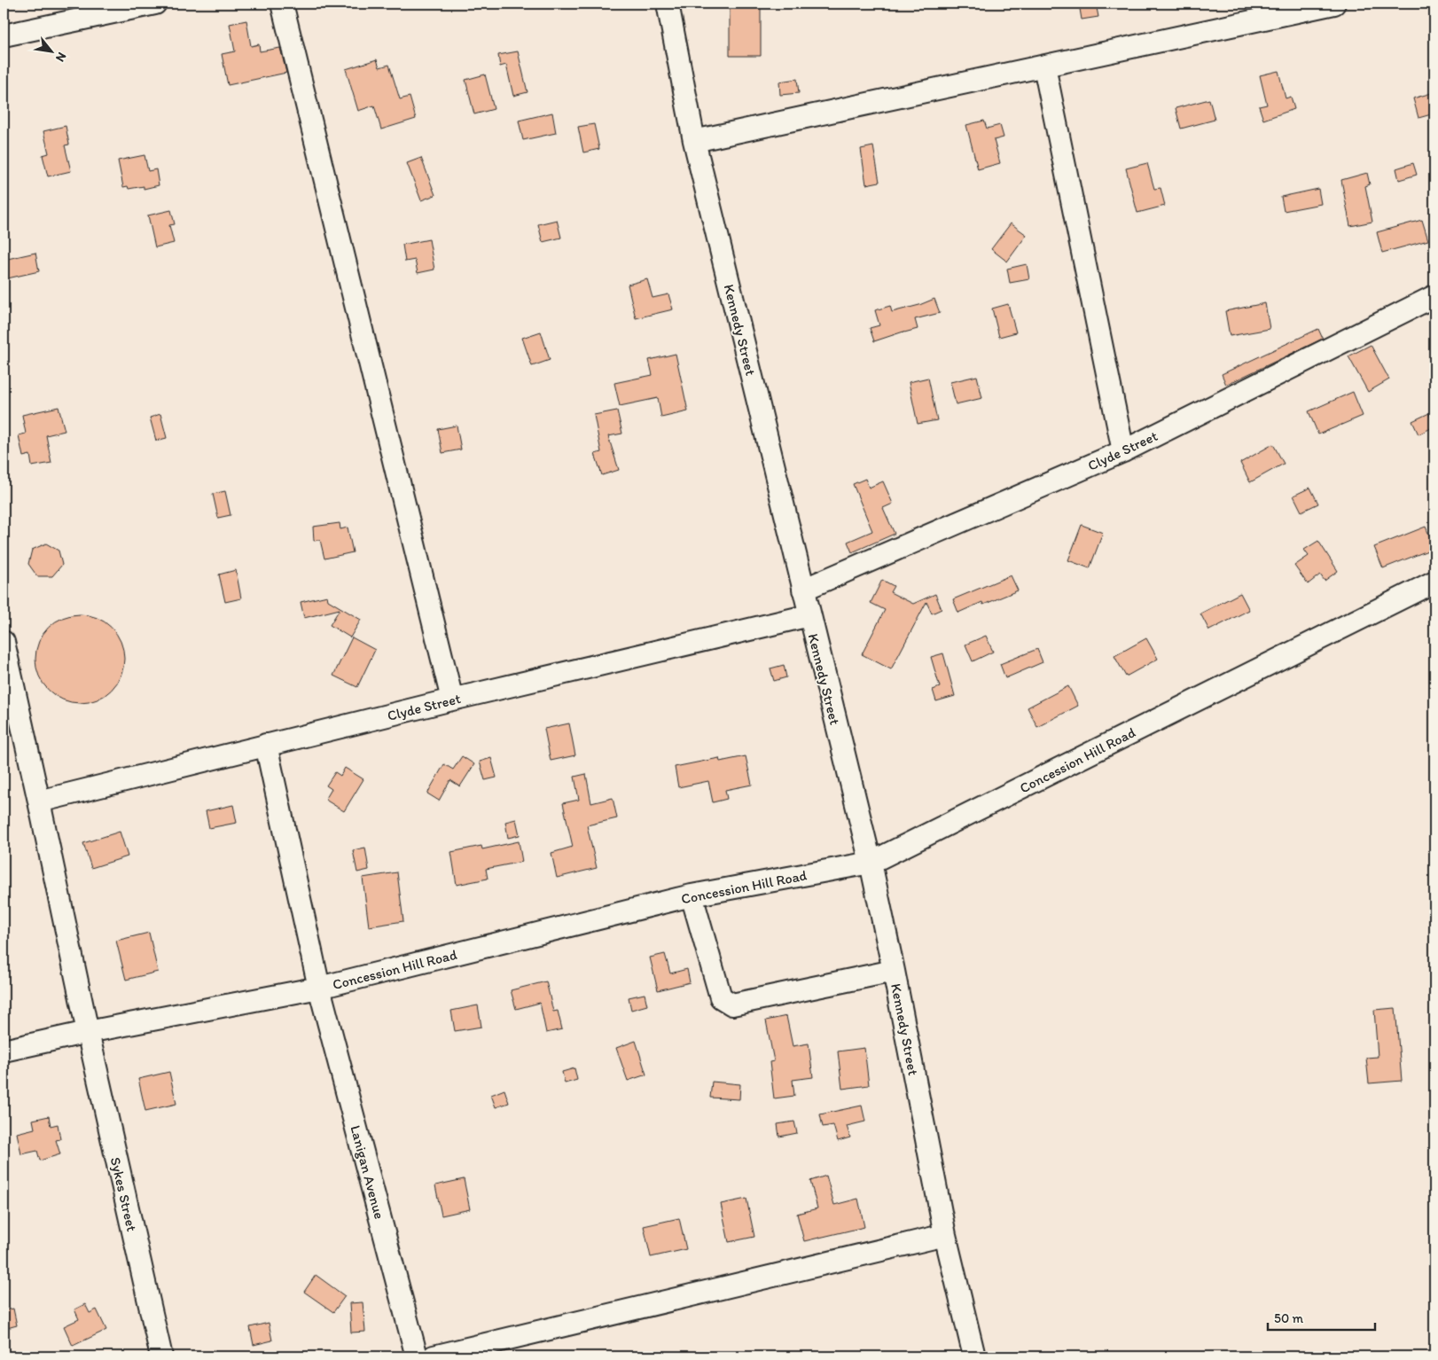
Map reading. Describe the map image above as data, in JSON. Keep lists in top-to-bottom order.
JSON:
{
  "streets": {
    "street": [
      "Kennedy Street",
      "Clyde Street",
      "Concession Hill Road",
      "Lanigan Avenue",
      "Sykes Street"
    ]
  },
  "crossings": [
    ["Kennedy Street", "Clyde Street"],
    ["Kennedy Street", "Concession Hill Road"],
    ["Clyde Street", "Lanigan Avenue"],
    ["Clyde Street", "Sykes Street"],
    ["Concession Hill Road", "Lanigan Avenue"],
    ["Concession Hill Road", "Sykes Street"]
  ],
  "scale_bar": "50 m",
  "north": "bottom right"
}
